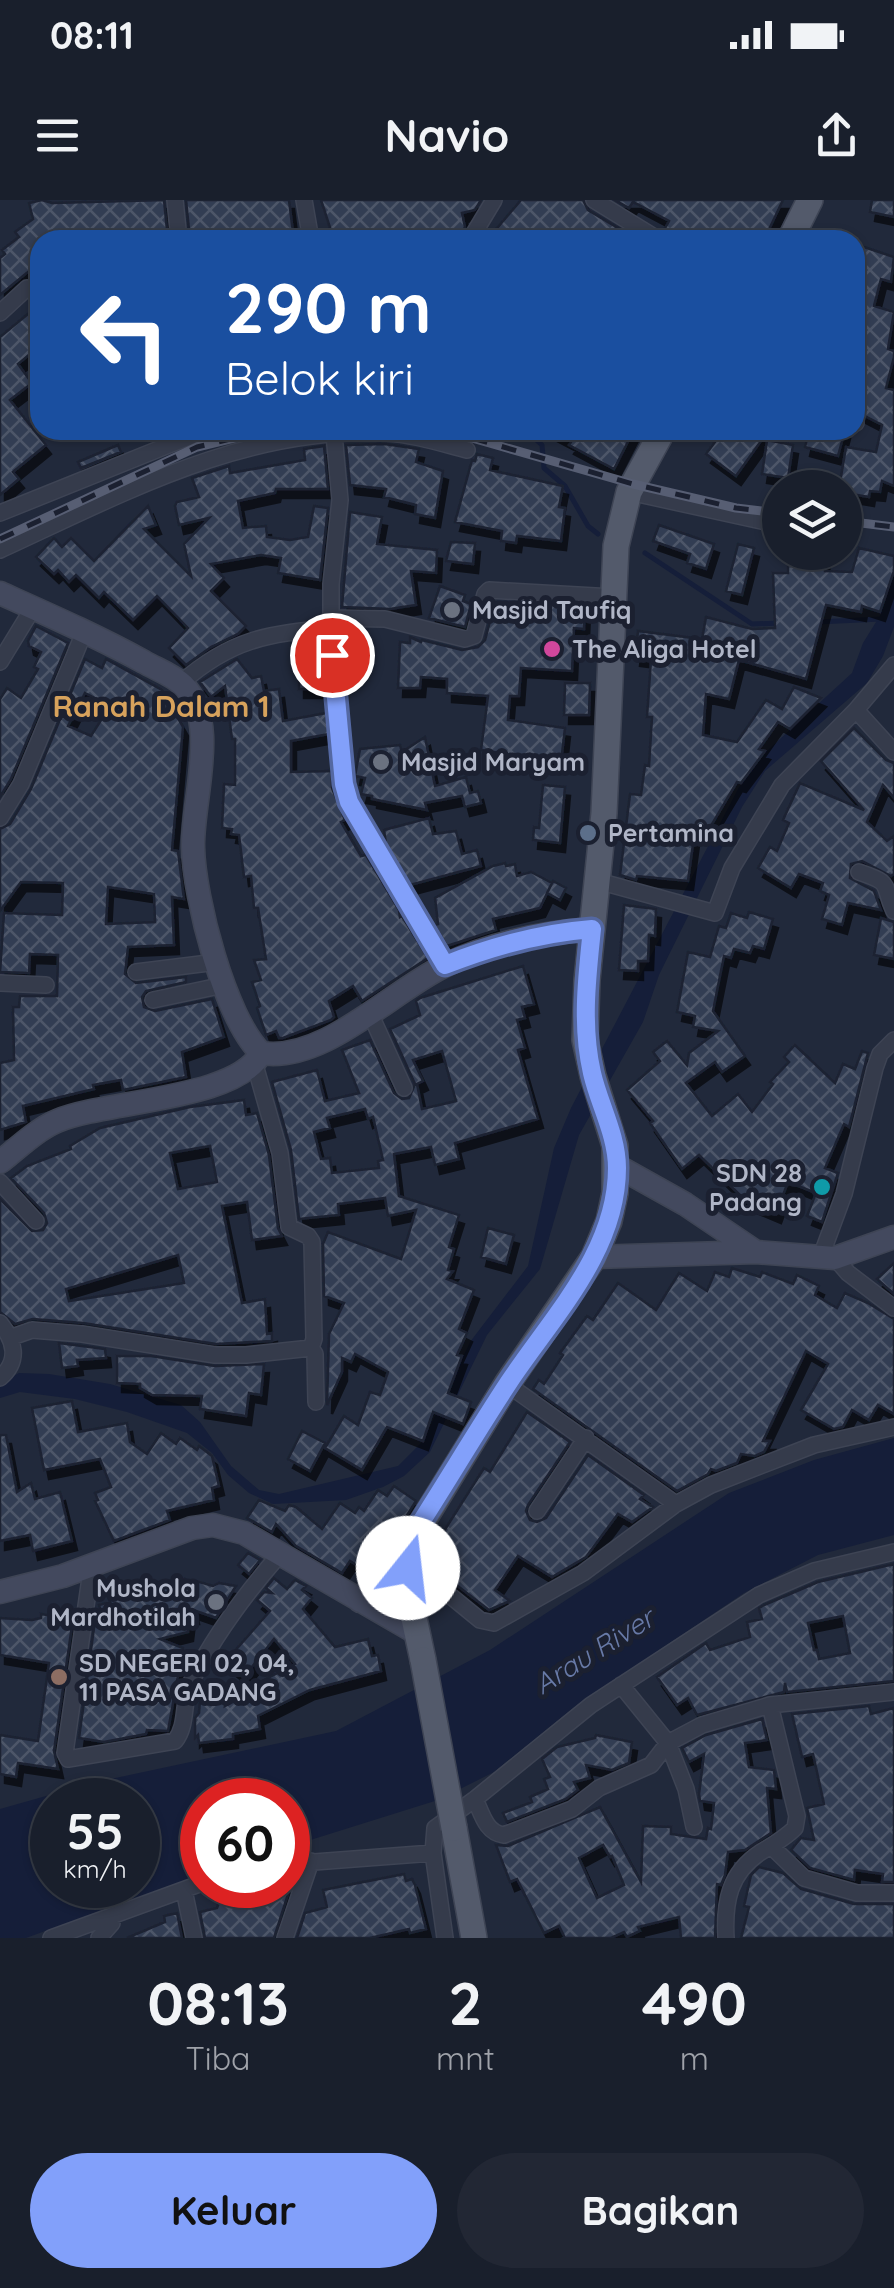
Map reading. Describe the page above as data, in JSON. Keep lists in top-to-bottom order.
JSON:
{
  "districts": ["Ranah Dalam 1"],
  "water": ["Arau River"],
  "places": [
    "Masjid Taufiq",
    "The Aliga Hotel",
    "Masjid Maryam",
    "Pertamina",
    "SDN 28 Padang",
    "Mushola Mardhotilah",
    "SD NEGERI 02, 04, 11 PASA GADANG"
  ],
  "page": {
    "status": "08:11",
    "header": "Navio",
    "turn": ["290 m", "Belok kiri"],
    "speed": "55 km/h",
    "limit": "60",
    "eta": [
      "08:13",
      "Tiba",
      "2",
      "mnt",
      "490",
      "m"
    ],
    "buttons": ["Keluar", "Bagikan"]
  }
}
